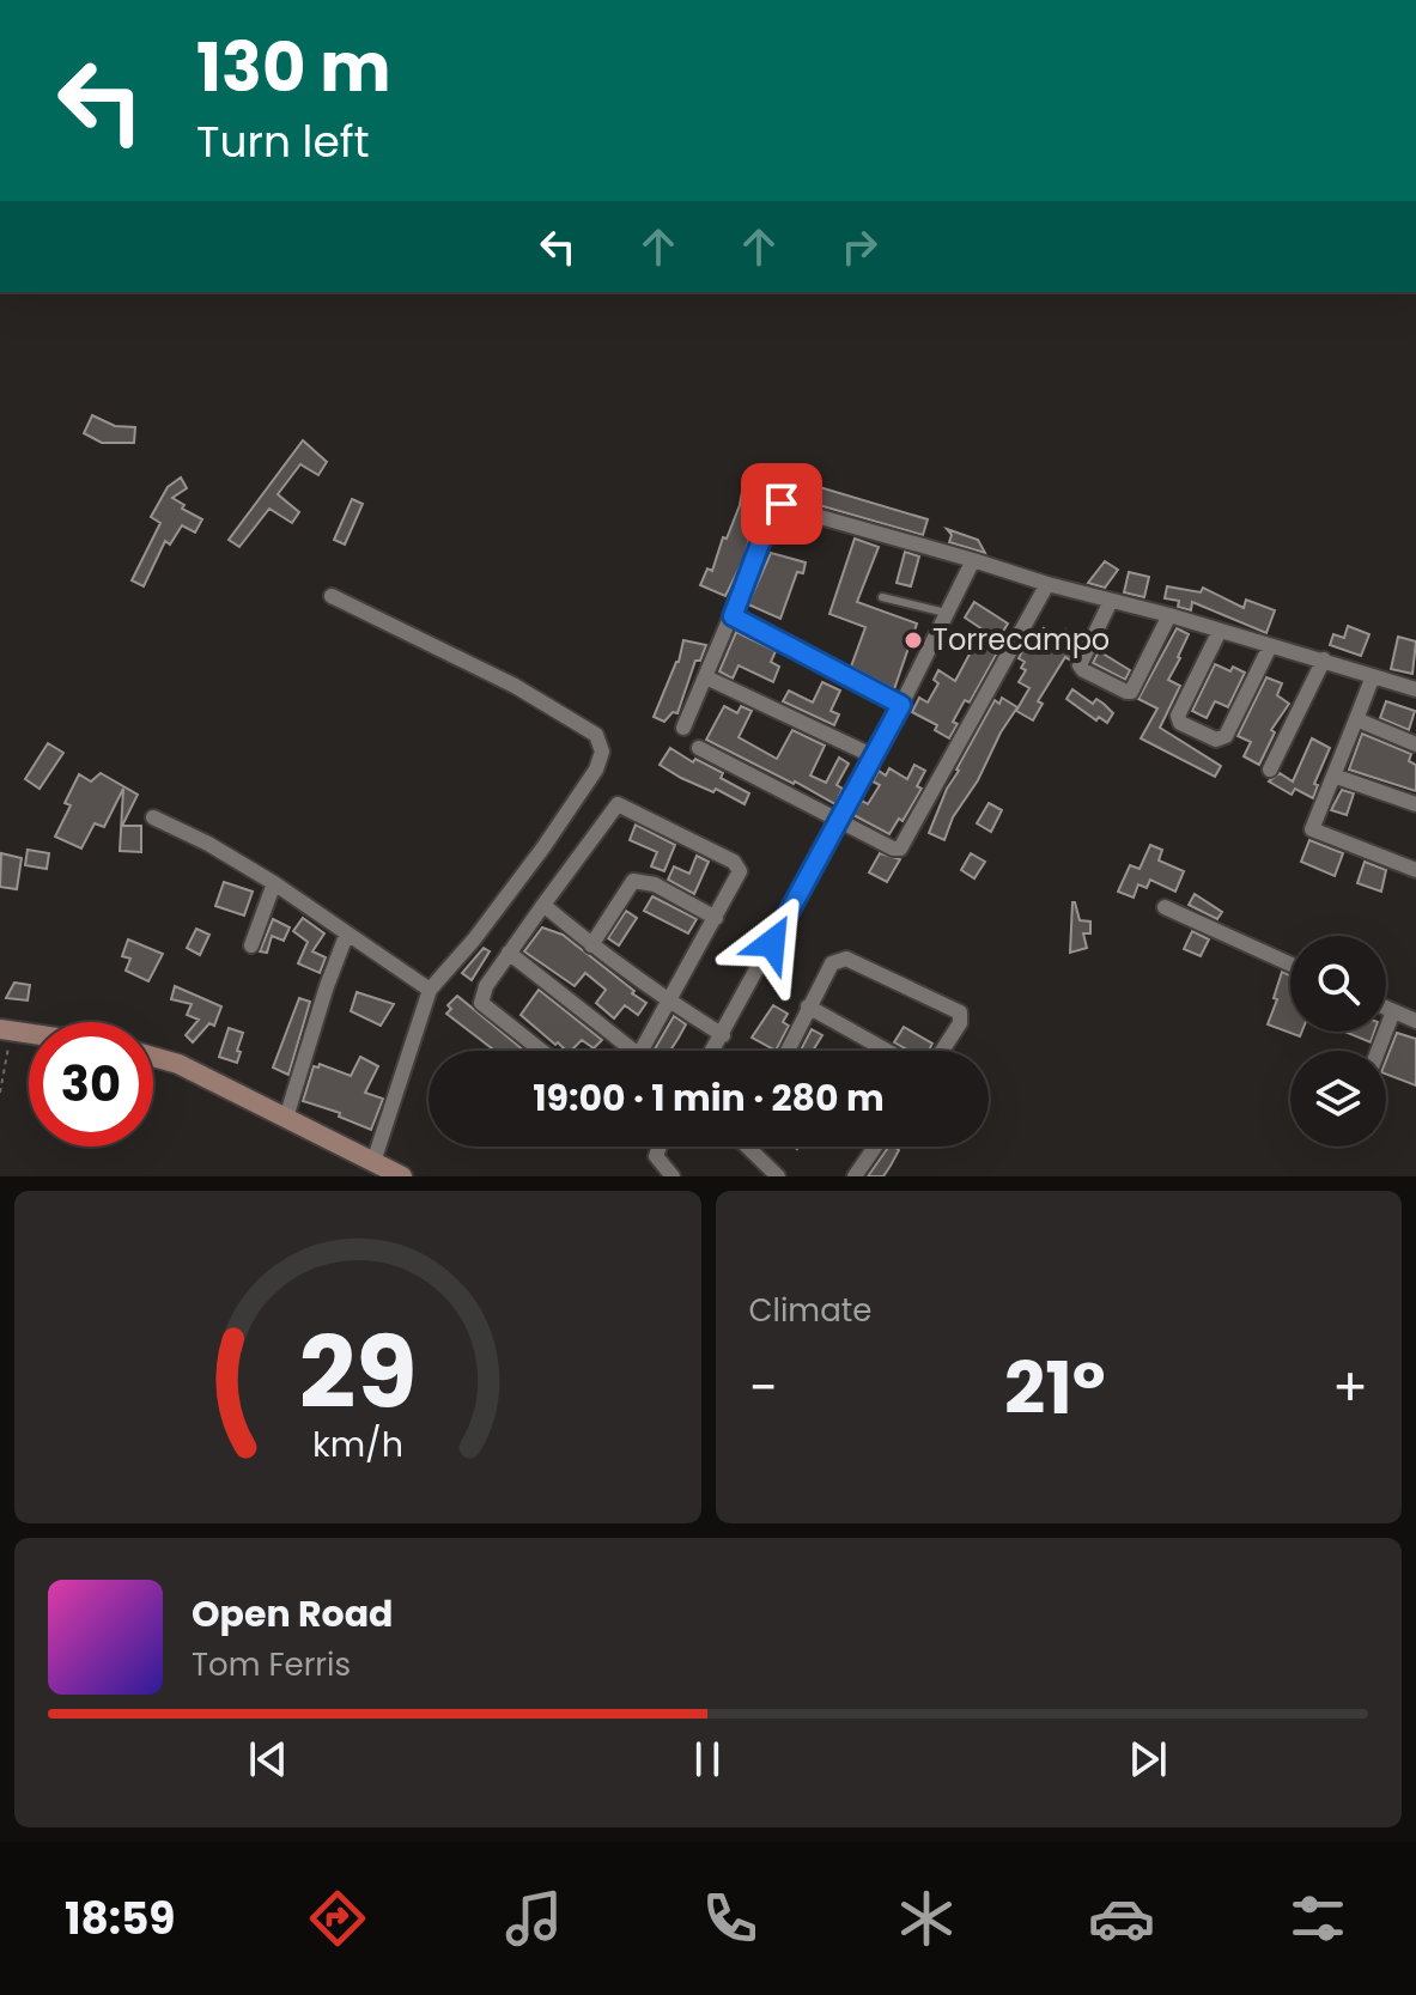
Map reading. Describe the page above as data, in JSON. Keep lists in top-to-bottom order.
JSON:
{
  "places": ["Torrecampo"],
  "page": {
    "turn": ["130 m", "Turn left"],
    "limit": "30",
    "trip": "19:00 · 1 min · 280 m",
    "tile": "Climate",
    "heat": ["−", "21°", "+"],
    "song": ["Open Road", "Tom Ferris"],
    "tabs": "18:59",
    "gauge": ["29", "km/h"]
  }
}
